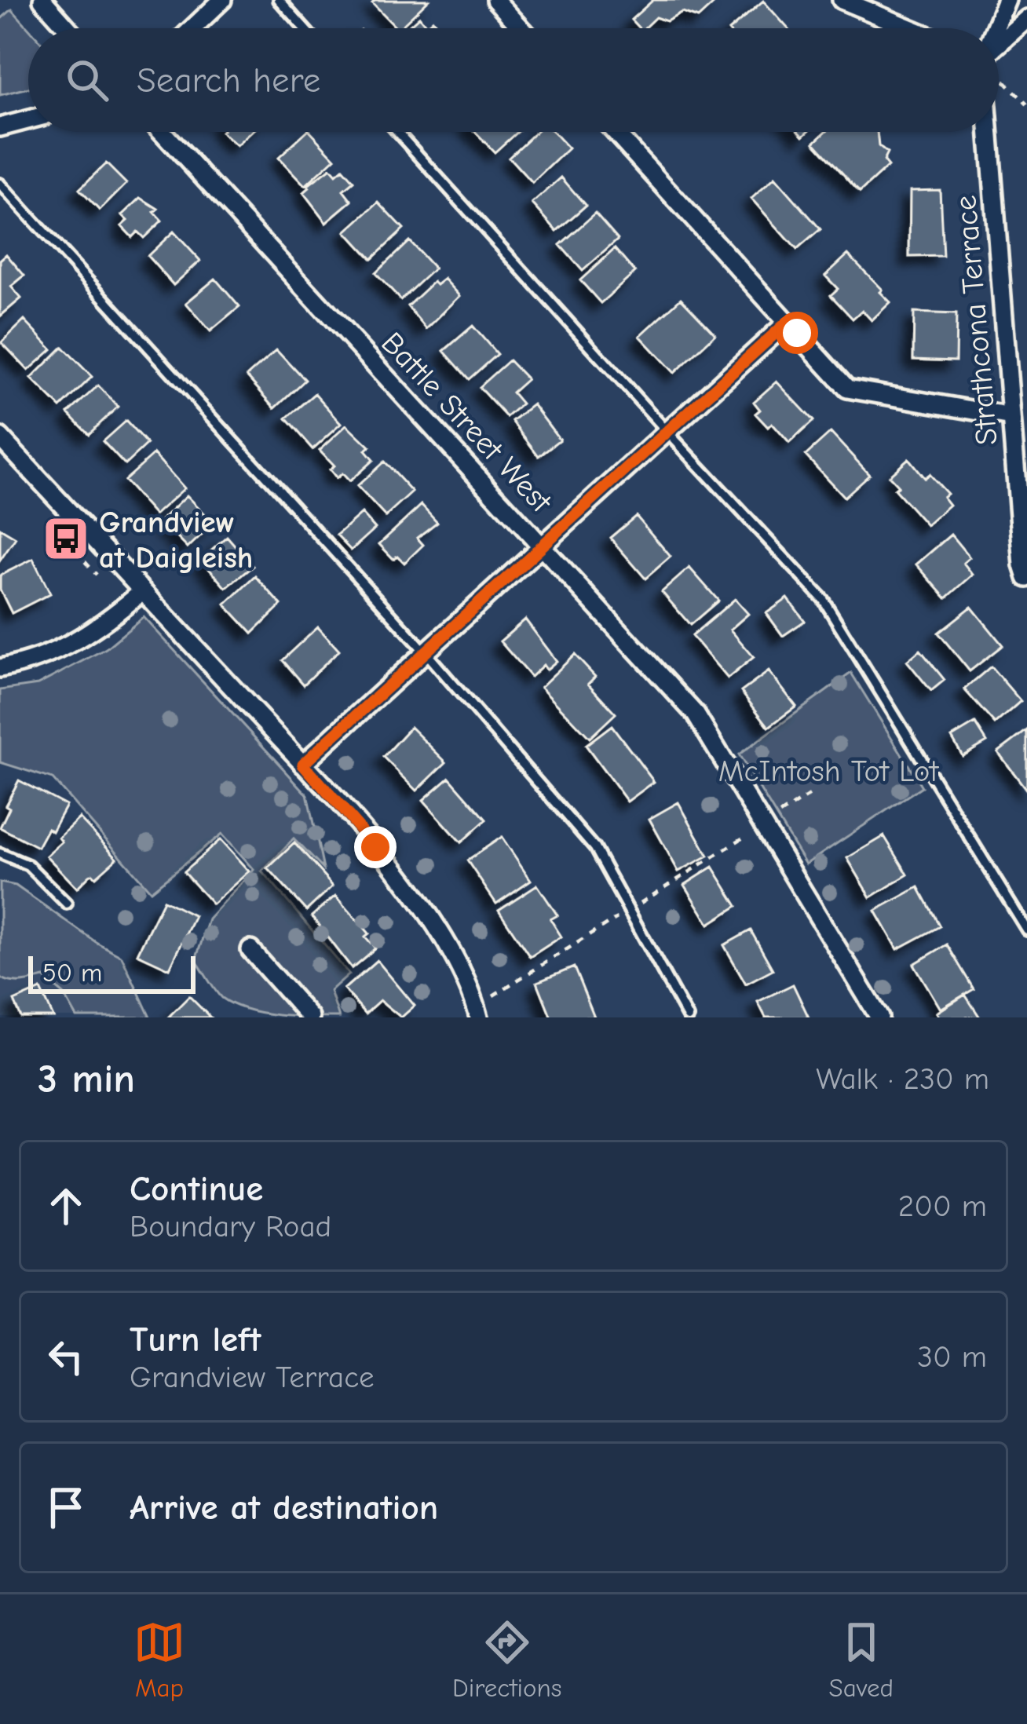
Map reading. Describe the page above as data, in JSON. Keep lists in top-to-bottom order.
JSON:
{
  "streets": {
    "street": ["Strathcona Terrace", "Battle Street West"]
  },
  "parks": ["McIntosh Tot Lot"],
  "places": {
    "bus stop": ["Grandview at Daigleish"]
  },
  "scale_bar": "50 m",
  "page": {
    "search": "Search here",
    "scale": "50 m",
    "heading": ["3 min", "Walk · 230 m"],
    "list": [
      ["Continue", "Boundary Road", "200 m"],
      ["Turn left", "Grandview Terrace", "30 m"],
      "Arrive at destination"
    ],
    "nav": ["Map", "Directions", "Saved"]
  }
}
